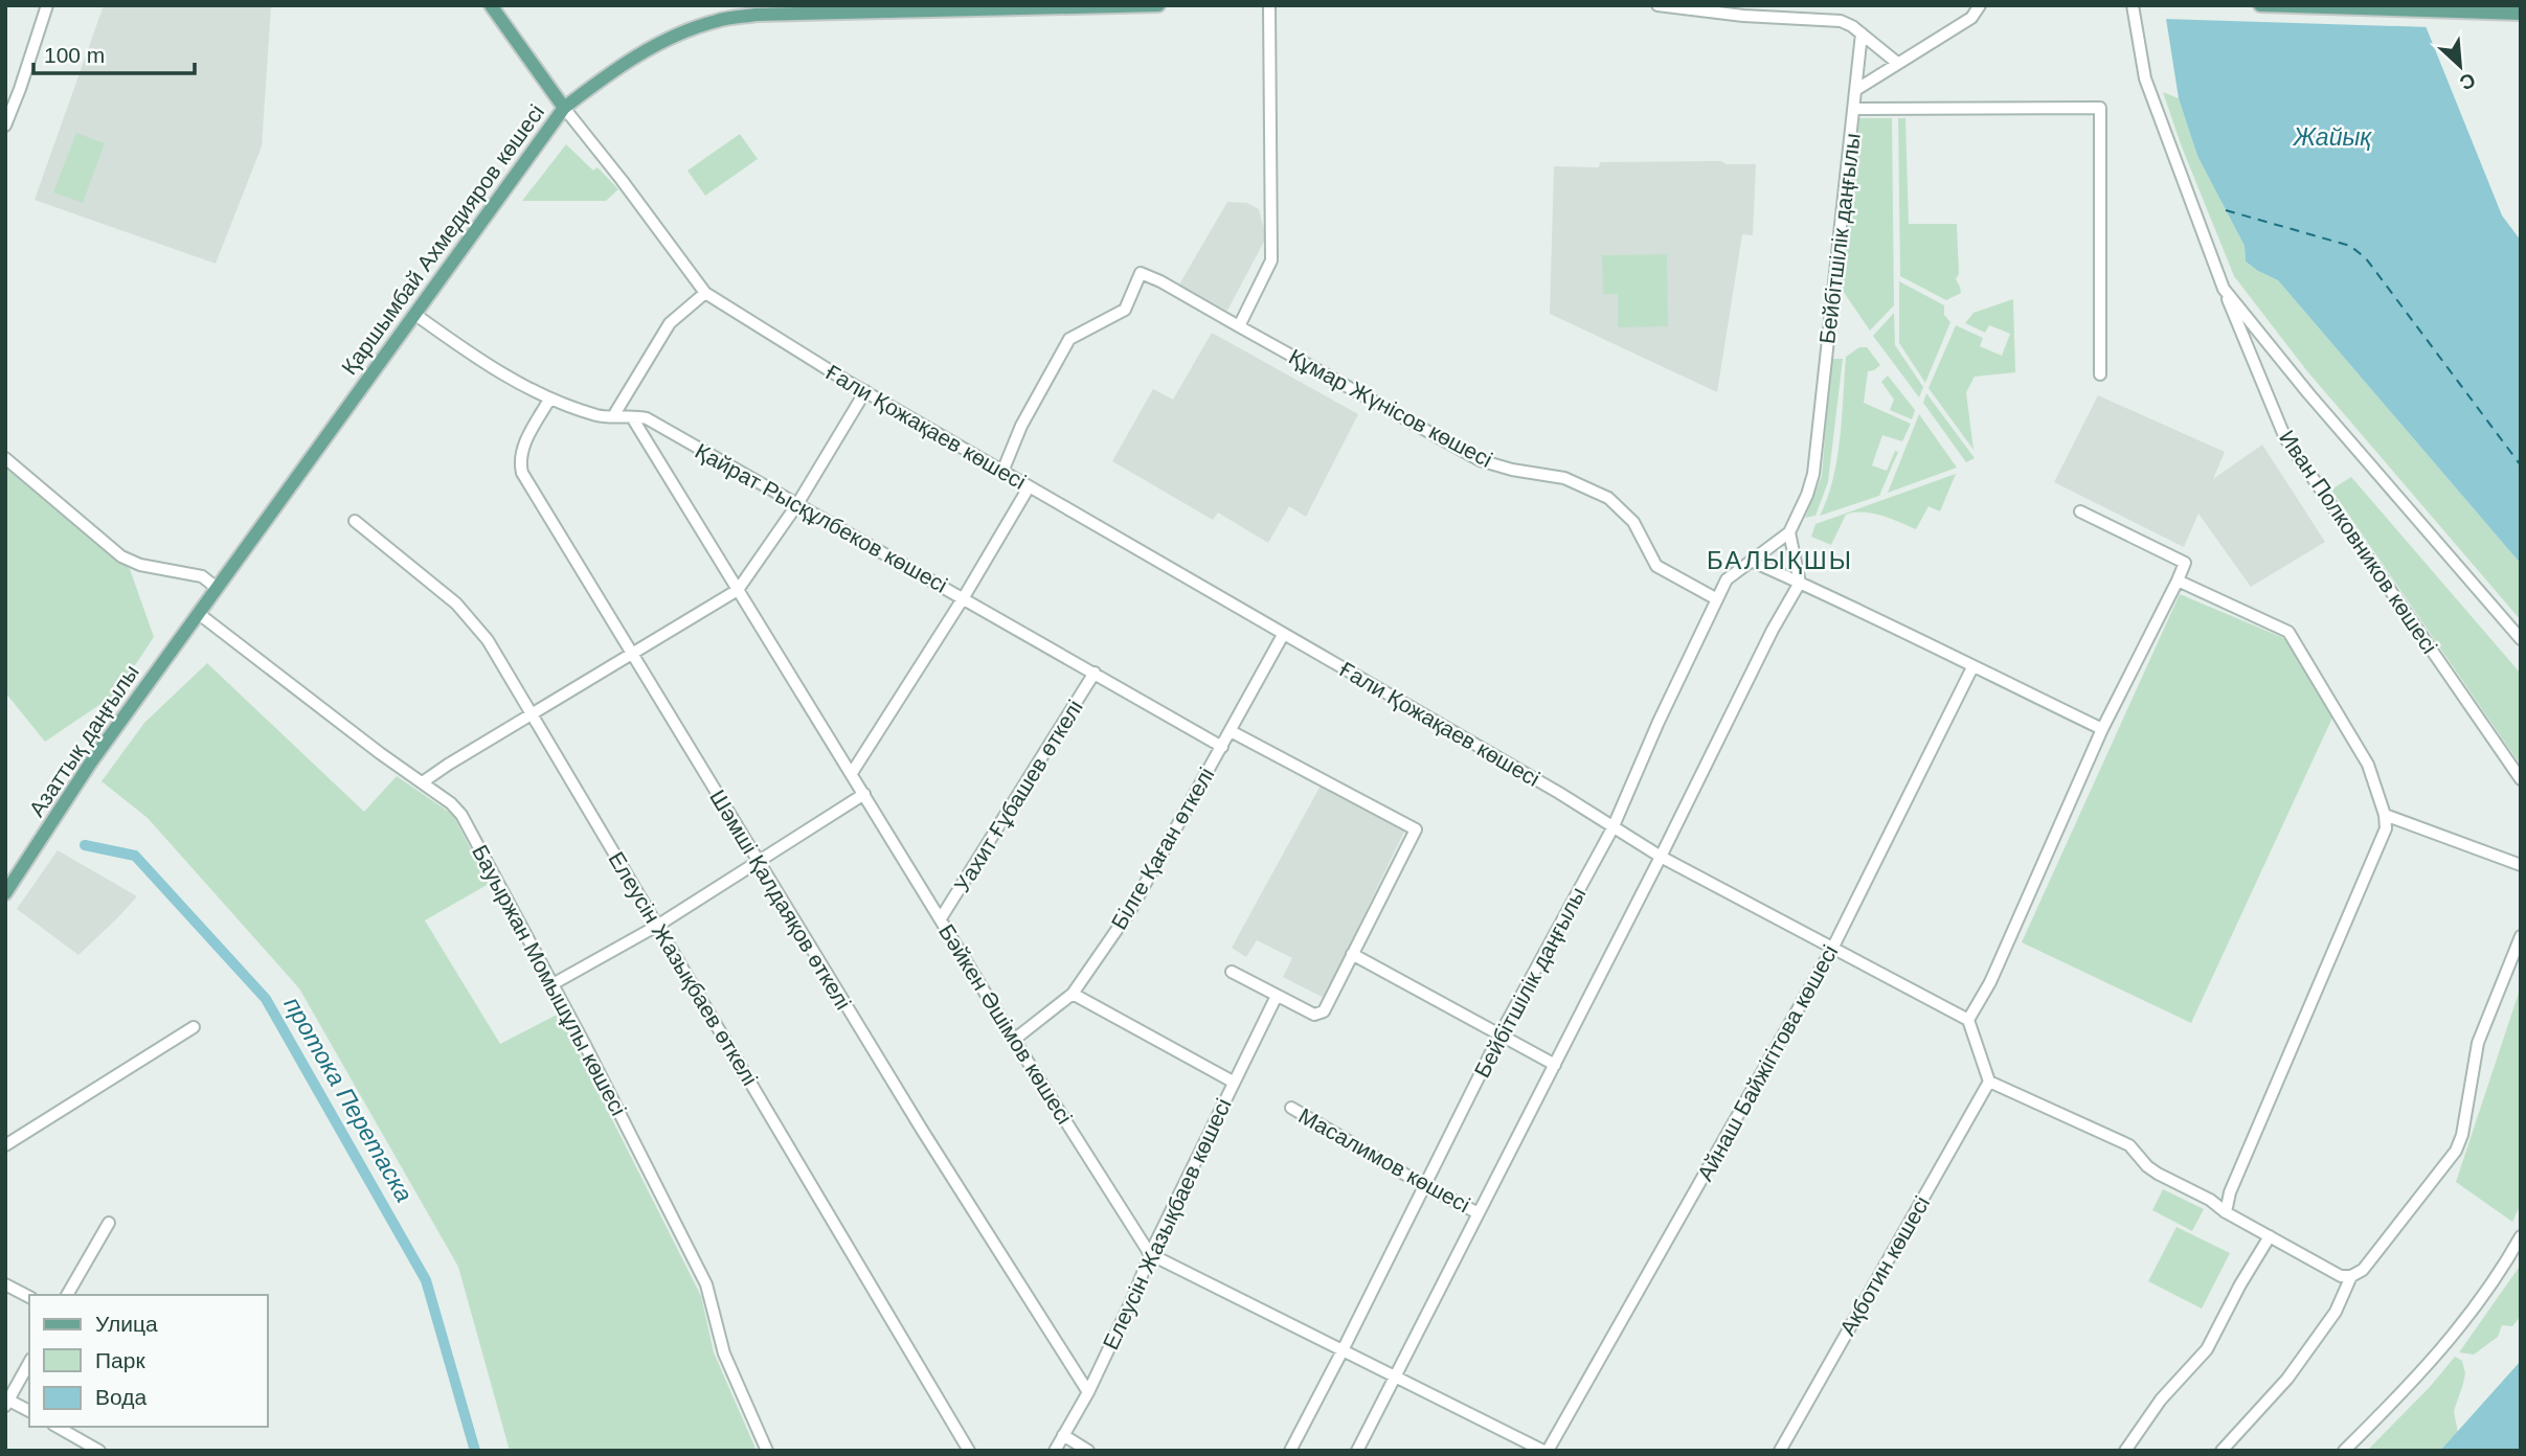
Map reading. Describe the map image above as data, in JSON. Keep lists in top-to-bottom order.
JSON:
{
  "streets": {
    "main road": ["Қаршымбай Ахмедияров көшесі", "Азаттық даңғылы"],
    "street": [
      "Бейбітшілік даңғылы",
      "Құмар Жүнісов көшесі",
      "Ғали Қожақаев көшесі",
      "Қайрат Рысқұлбеков көшесі",
      "Иван Полковников көшесі",
      "Уахит Ғұбашев өткелі",
      "Білге Қаған өткелі",
      "Шәмші Қалдаяқов өткелі",
      "Елеусін Жазықбаев өткелі",
      "Бауыржан Момышұлы көшесі",
      "Бәйкен Әшімов көшесі",
      "Айнаш Байжігітова көшесі",
      "Масалимов көшесі",
      "Елеусін Жазықбаев көшесі",
      "Ақботин көшесі"
    ]
  },
  "crossings": [
    ["Бейбітшілік даңғылы", "Құмар Жүнісов көшесі"],
    ["Бейбітшілік даңғылы", "Ғали Қожақаев көшесі"],
    ["Бейбітшілік даңғылы", "Масалимов көшесі"],
    ["Қаршымбай Ахмедияров көшесі", "Ғали Қожақаев көшесі"],
    ["Қаршымбай Ахмедияров көшесі", "Қайрат Рысқұлбеков көшесі"],
    ["Қаршымбай Ахмедияров көшесі", "Азаттық даңғылы"],
    ["Қаршымбай Ахмедияров көшесі", "Бауыржан Момышұлы көшесі"],
    ["Құмар Жүнісов көшесі", "Ғали Қожақаев көшесі"],
    ["Ғали Қожақаев көшесі", "Білге Қаған өткелі"],
    ["Ғали Қожақаев көшесі", "Айнаш Байжігітова көшесі"],
    ["Қайрат Рысқұлбеков көшесі", "Уахит Ғұбашев өткелі"],
    ["Қайрат Рысқұлбеков көшесі", "Білге Қаған өткелі"],
    ["Қайрат Рысқұлбеков көшесі", "Шәмші Қалдаяқов өткелі"],
    ["Қайрат Рысқұлбеков көшесі", "Бәйкен Әшімов көшесі"],
    ["Азаттық даңғылы", "Бауыржан Момышұлы көшесі"],
    ["Уахит Ғұбашев өткелі", "Бәйкен Әшімов көшесі"],
    ["Білге Қаған өткелі", "Бәйкен Әшімов көшесі"],
    ["Шәмші Қалдаяқов өткелі", "Елеусін Жазықбаев көшесі"],
    ["Бәйкен Әшімов көшесі", "Елеусін Жазықбаев көшесі"]
  ],
  "districts": ["БАЛЫҚШЫ"],
  "water": ["Жайық", "протока Перетаска"],
  "legend": ["Улица", "Парк", "Вода"],
  "scale_bar": "100 m",
  "north": "bottom right"
}
